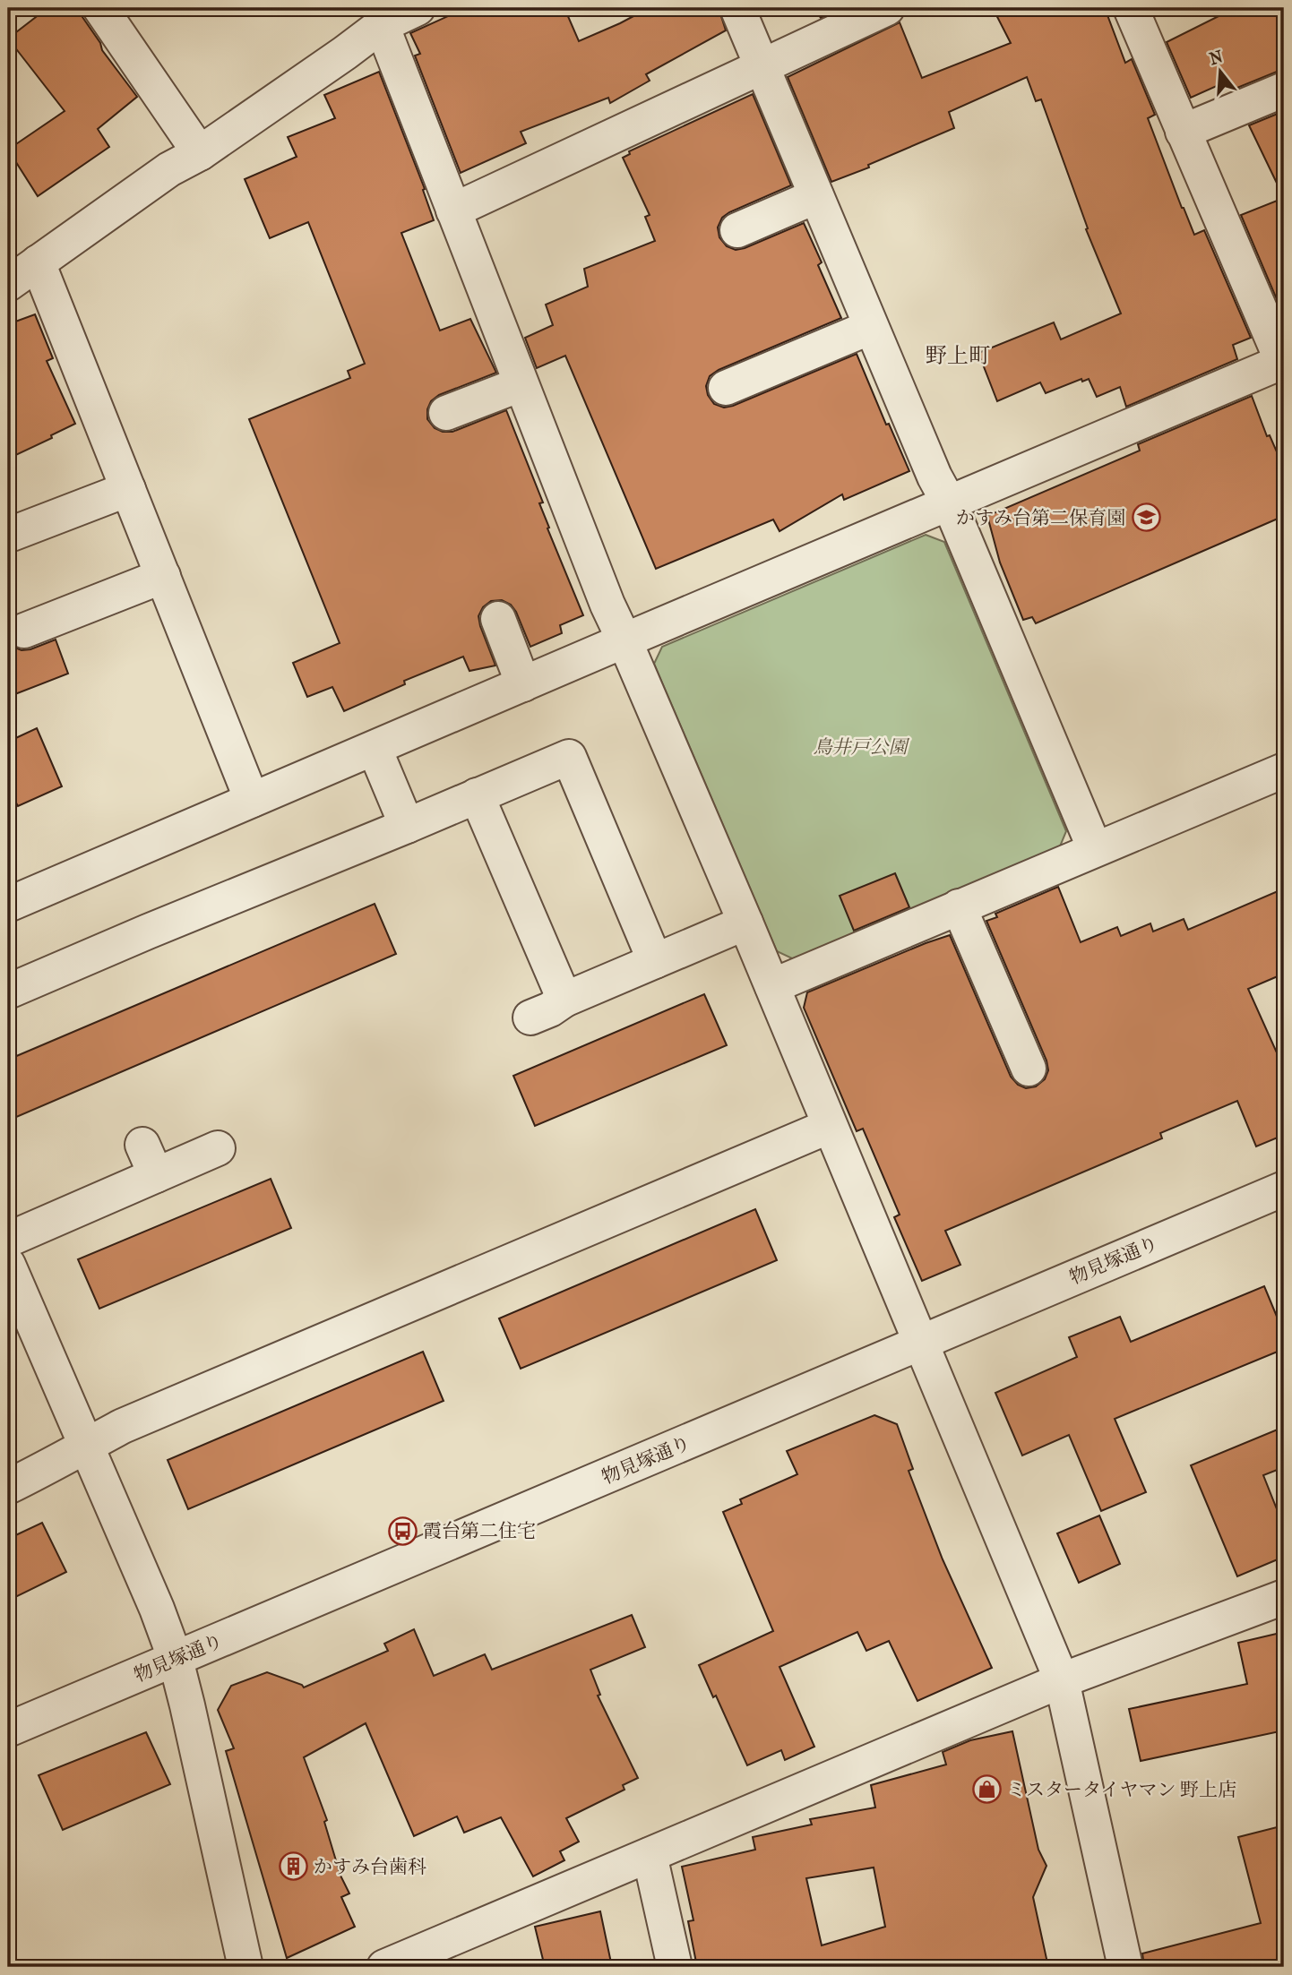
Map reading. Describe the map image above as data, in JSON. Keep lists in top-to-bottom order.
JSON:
{
  "streets": {
    "street": ["物見塚通り"]
  },
  "districts": ["野上町"],
  "parks": ["鳥井戸公園"],
  "places": {
    "school or university": ["かすみ台第二保育園"],
    "bus stop": ["霞台第二住宅"],
    "shop": ["ミスタータイヤマン 野上店"],
    "building": ["かすみ台歯科"]
  },
  "north": "top"
}
